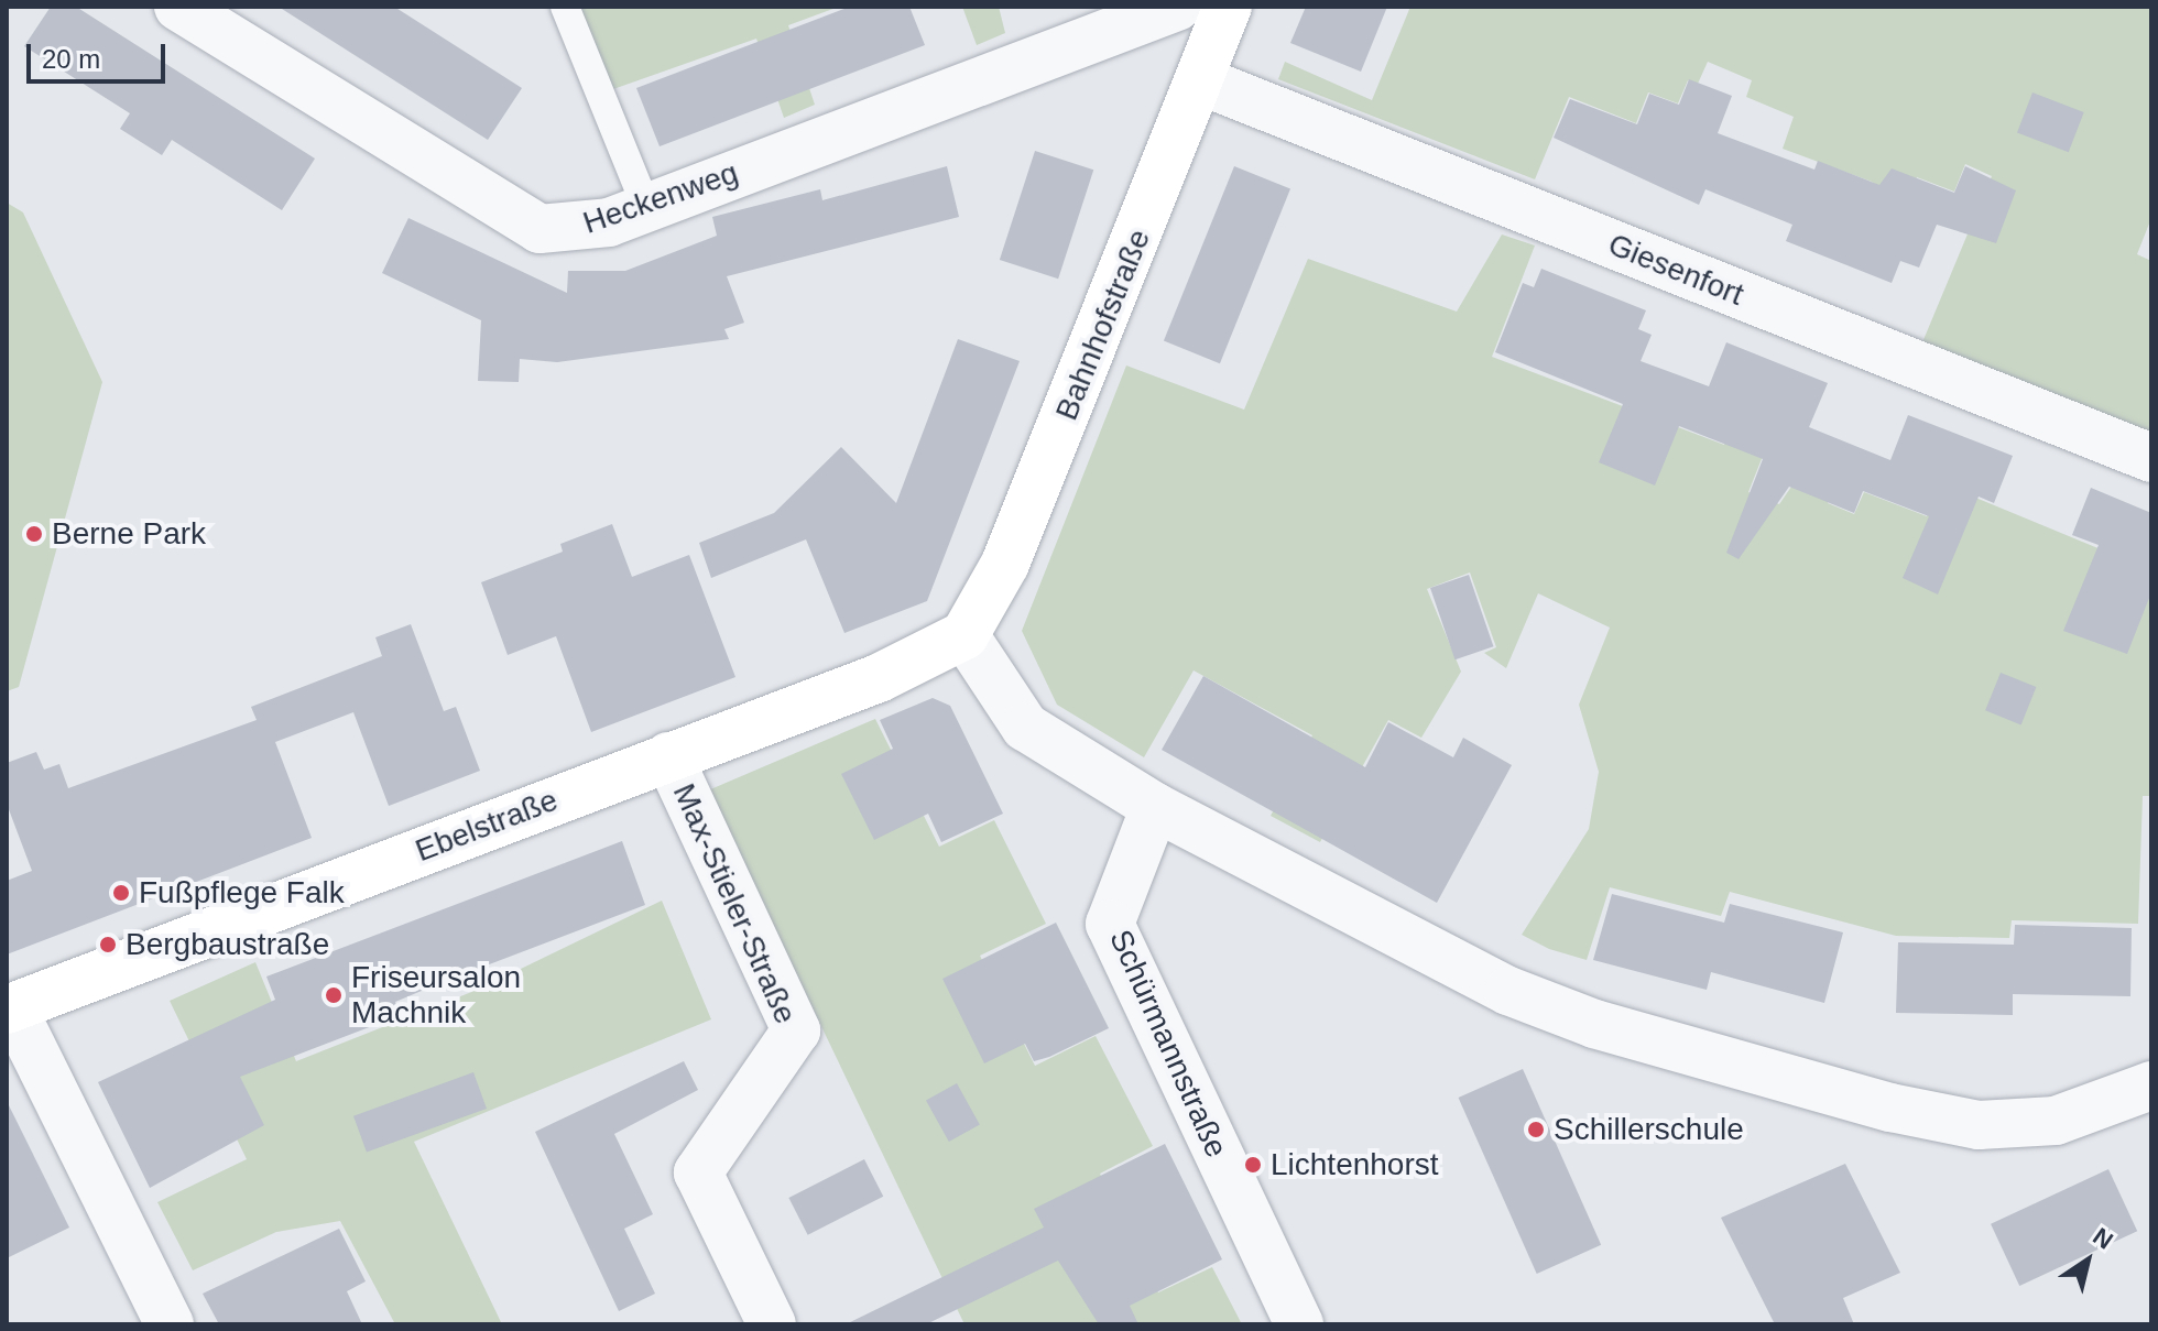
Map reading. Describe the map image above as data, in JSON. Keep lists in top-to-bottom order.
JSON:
{
  "streets": {
    "street": [
      "Heckenweg",
      "Giesenfort",
      "Bahnhofstraße",
      "Ebelstraße",
      "Max-Stieler-Straße",
      "Schürmannstraße"
    ]
  },
  "crossings": [
    ["Giesenfort", "Bahnhofstraße"],
    ["Bahnhofstraße", "Ebelstraße"],
    ["Ebelstraße", "Max-Stieler-Straße"]
  ],
  "places": [
    "Berne Park",
    "Fußpflege Falk",
    "Bergbaustraße",
    "Friseursalon Machnik",
    "Schillerschule",
    "Lichtenhorst"
  ],
  "scale_bar": "20 m",
  "north": "top right"
}
